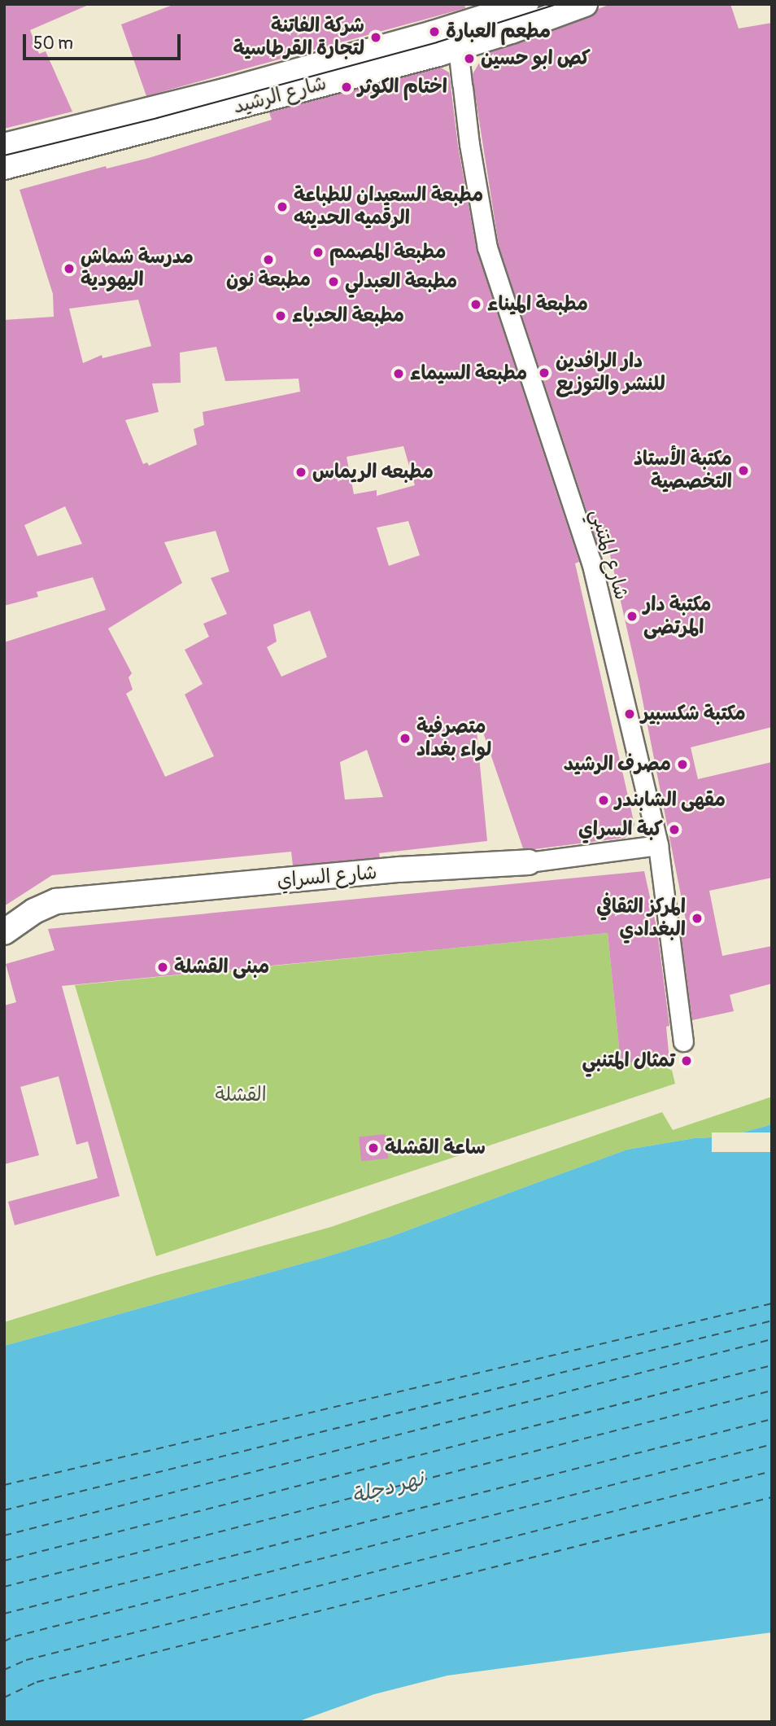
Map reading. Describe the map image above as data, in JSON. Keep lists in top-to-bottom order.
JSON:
{
  "streets": {
    "street": ["شارع الرشيد", "شارع المتنبي", "شارع السراي"]
  },
  "crossings": [
    ["شارع الرشيد", "شارع المتنبي"],
    ["شارع المتنبي", "شارع السراي"]
  ],
  "water": ["نهر دجلة"],
  "parks": ["القشلة"],
  "places": [
    "مطعم العبارة",
    "شركة الفاتنة لتجارة القرطاسية",
    "كص ابو حسين",
    "اختام الكوثر",
    "مطبعة السعيدان للطباعة الرقميه الحديثه",
    "مطبعة المصمم",
    "مطبعة نون",
    "مدرسة شماش اليهودية",
    "مطبعة العبدلي",
    "مطبعة الميناء",
    "مطبعة الحدباء",
    "دار الرافدين للنشر والتوزيع",
    "مطبعة السيماء",
    "مكتبة الأستاذ التخصصية",
    "مطبعه الريماس",
    "مكتبة دار المرتضى",
    "مكتبة شكسبير",
    "متصرفية لواء بغداد",
    "مصرف الرشيد",
    "مقهى الشابندر",
    "كبة السراي",
    "المركز الثقافي البغدادي",
    "مبنى القشلة",
    "تمثال المتنبي",
    "ساعة القشلة"
  ],
  "scale_bar": "50 m"
}
